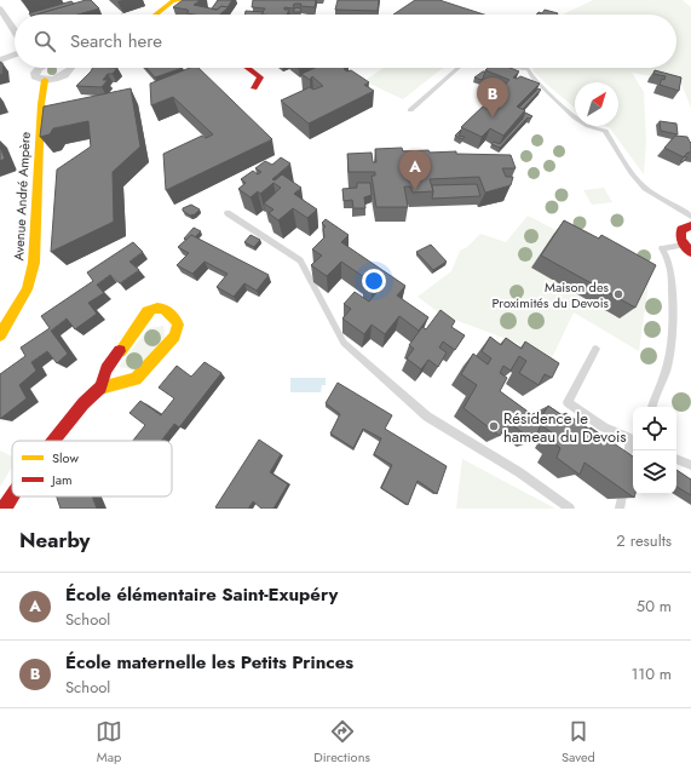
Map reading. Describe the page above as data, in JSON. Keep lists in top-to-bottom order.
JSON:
{
  "streets": {
    "street": ["Avenue André Ampère"]
  },
  "places": ["Maison des Proximités du Devois", "Résidence le hameau du Devois"],
  "legend": ["Slow", "Jam"],
  "north": "top right",
  "page": {
    "search": "Search here",
    "pins": ["B", "A"],
    "heading": ["Nearby", "2 results"],
    "list": [
      {
        "mark": "A",
        "name": "École élémentaire Saint-Exupéry",
        "note": "School",
        "value": "50 m"
      },
      {
        "mark": "B",
        "name": "École maternelle les Petits Princes",
        "note": "School",
        "value": "110 m"
      }
    ],
    "nav": ["Map", "Directions", "Saved"]
  }
}
